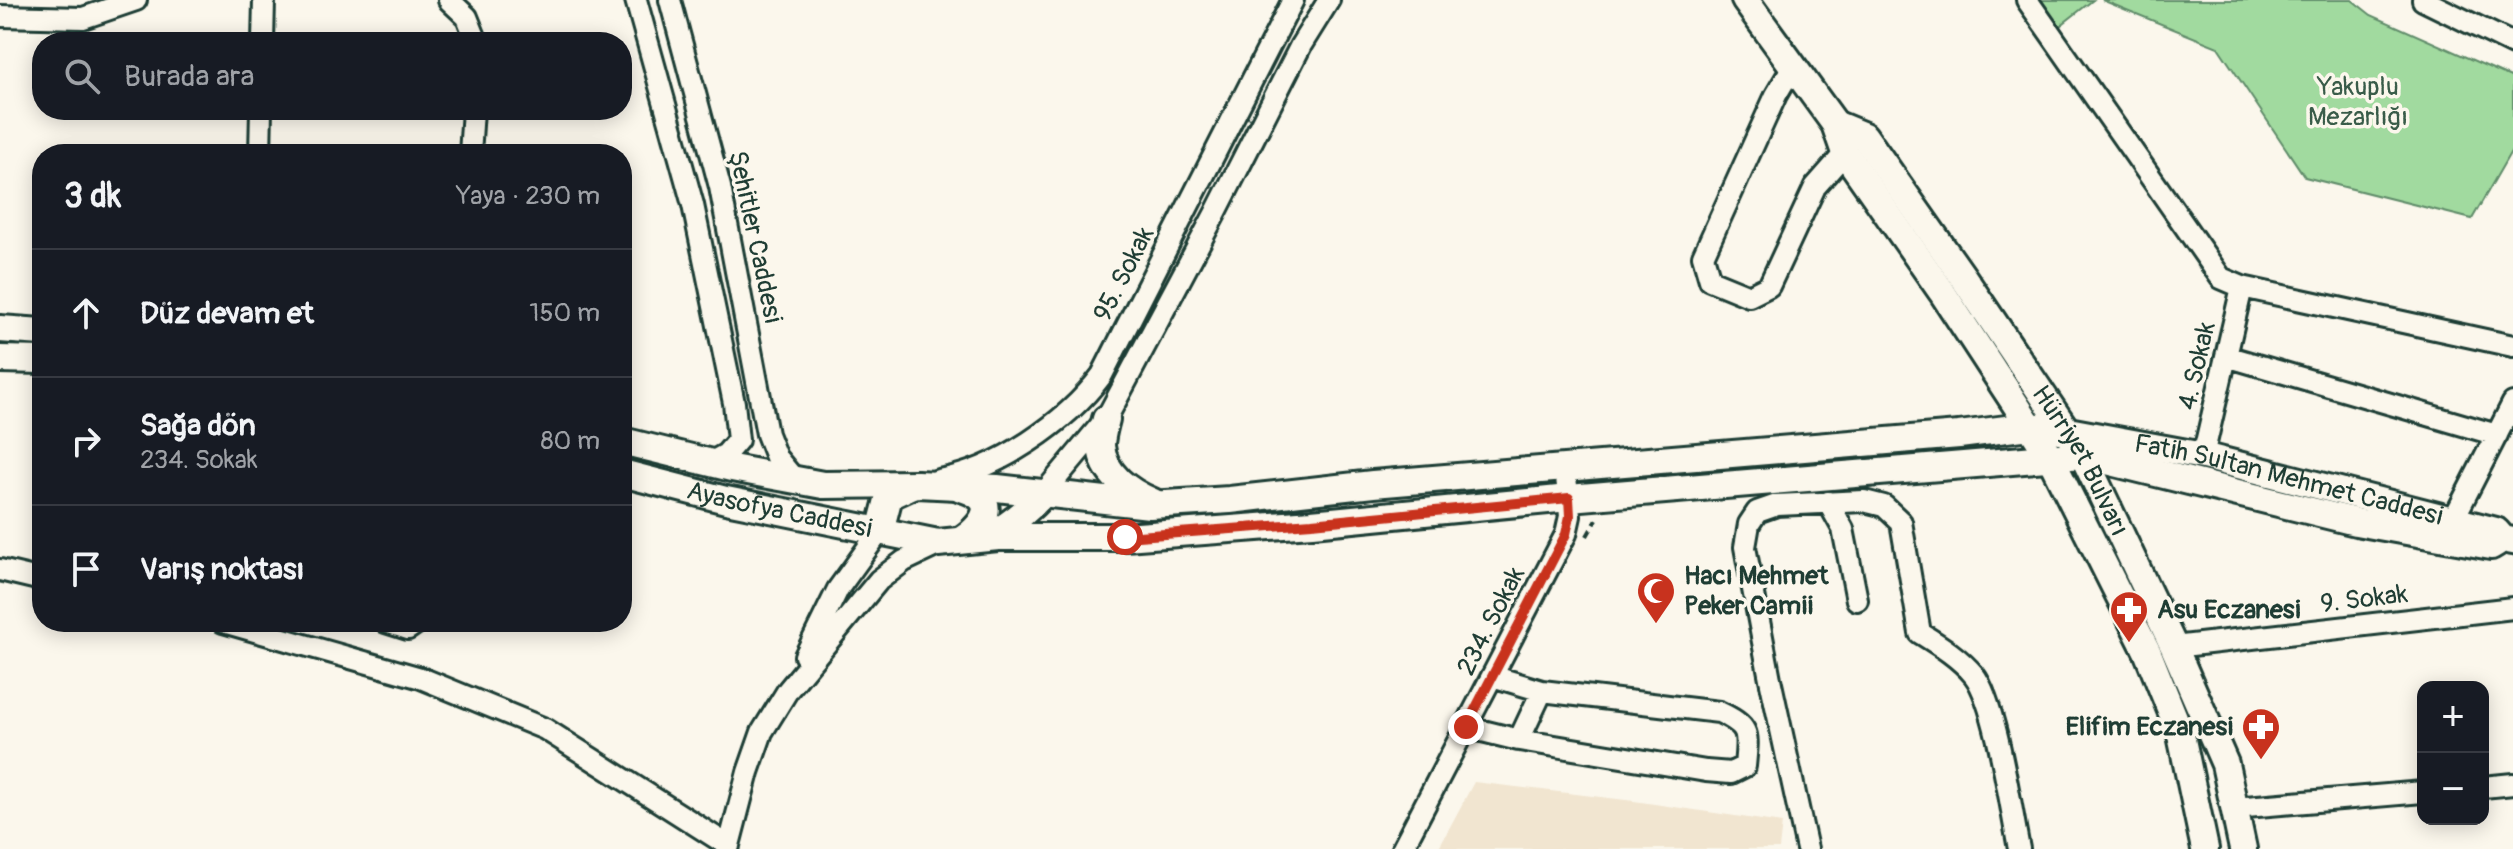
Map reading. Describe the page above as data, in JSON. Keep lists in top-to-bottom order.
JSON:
{
  "streets": {
    "main road": ["Hürriyet Bulvarı", "Fatih Sultan Mehmet Caddesi", "Ayasofya Caddesi"],
    "street": [
      "Şehitler Caddesi",
      "95. Sokak",
      "4. Sokak",
      "9. Sokak",
      "234. Sokak"
    ]
  },
  "crossings": [
    ["Şehitler Caddesi", "Fatih Sultan Mehmet Caddesi"],
    ["95. Sokak", "Fatih Sultan Mehmet Caddesi"],
    ["4. Sokak", "Fatih Sultan Mehmet Caddesi"],
    ["Hürriyet Bulvarı", "Fatih Sultan Mehmet Caddesi"],
    ["Hürriyet Bulvarı", "9. Sokak"],
    ["Fatih Sultan Mehmet Caddesi", "Ayasofya Caddesi"],
    ["Fatih Sultan Mehmet Caddesi", "234. Sokak"],
    ["Ayasofya Caddesi", "234. Sokak"]
  ],
  "parks": ["Yakuplu Mezarlığı"],
  "places": {
    "mosque": ["Hacı Mehmet Peker Camii"],
    "pharmacy": ["Asu Eczanesi", "Elifim Eczanesi"]
  },
  "page": {
    "search": "Burada ara",
    "heading": ["3 dk", "Yaya · 230 m"],
    "list": [
      ["Düz devam et", "150 m"],
      ["Sağa dön", "234. Sokak", "80 m"],
      "Varış noktası"
    ],
    "map_buttons": ["+", "−"]
  }
}
